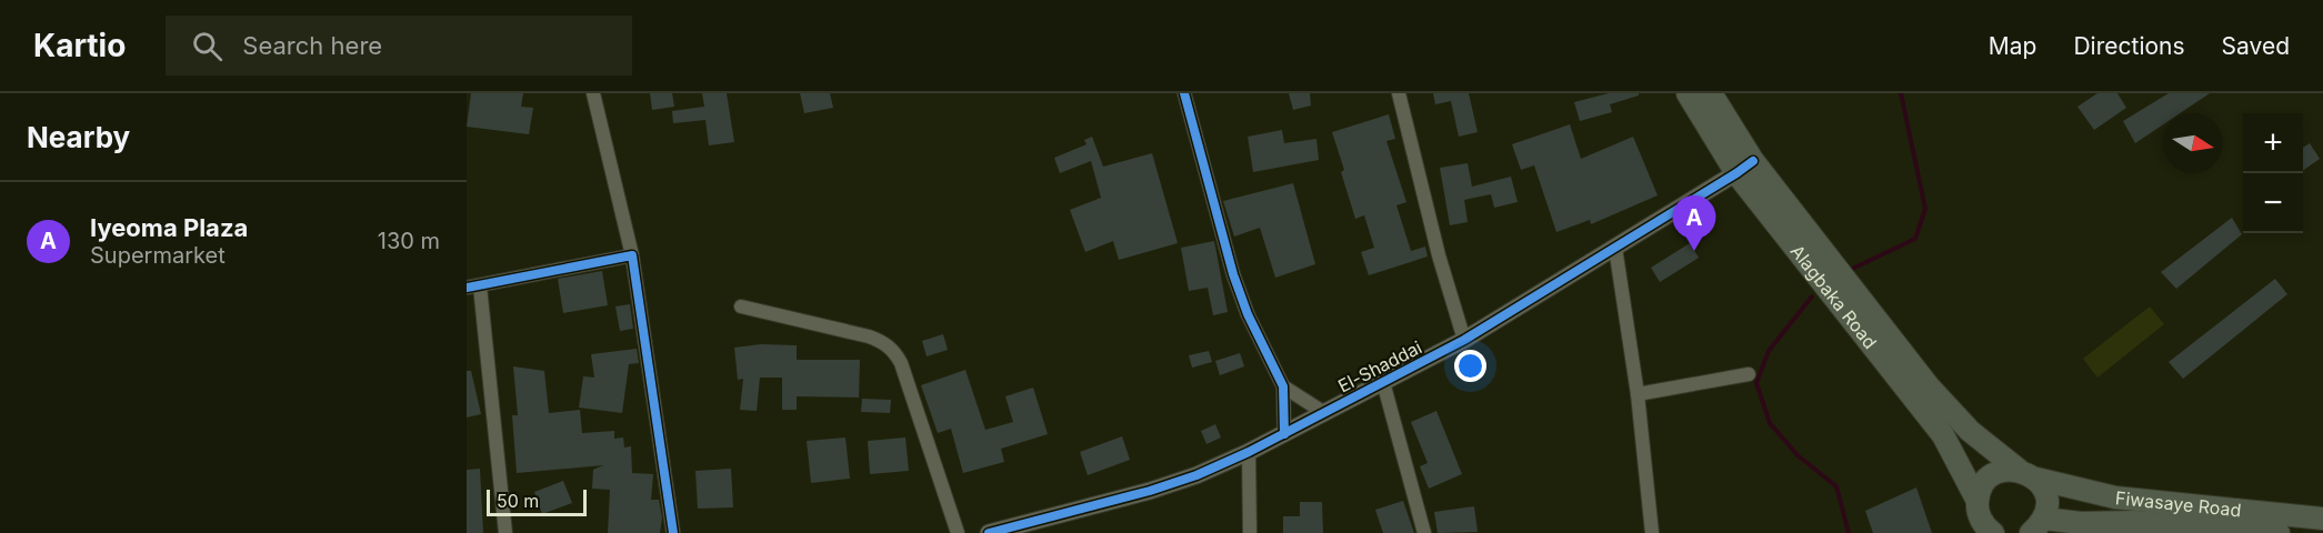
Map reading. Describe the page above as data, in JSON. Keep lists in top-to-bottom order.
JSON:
{
  "streets": {
    "main road": ["Alagbaka Road", "Fiwasaye Road"],
    "street": ["El-Shaddai"]
  },
  "crossings": [
    ["Alagbaka Road", "El-Shaddai"],
    ["Alagbaka Road", "Fiwasaye Road"]
  ],
  "scale_bar": "50 m",
  "north": "right",
  "page": {
    "header": "Kartio",
    "search": "Search here",
    "nav": ["Map", "Directions", "Saved"],
    "heading": "Nearby",
    "map_buttons": ["+", "−"],
    "list": [
      {
        "mark": "A",
        "name": "Iyeoma Plaza",
        "note": "Supermarket",
        "value": "130 m"
      }
    ],
    "pins": "A",
    "scale": "50 m"
  }
}
